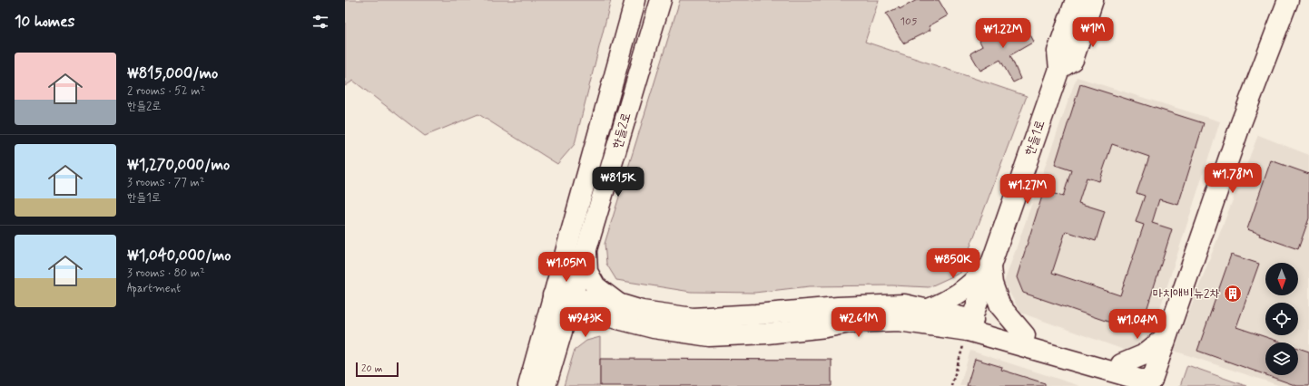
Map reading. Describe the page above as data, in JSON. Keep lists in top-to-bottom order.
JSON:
{
  "streets": {
    "street": ["한들2로", "한들1로"]
  },
  "places": {
    "building": ["마치애비뉴2차"]
  },
  "house_numbers": ["105"],
  "scale_bar": "20 m",
  "north": "bottom",
  "page": {
    "heading": "10 homes",
    "price": [
      "₩1M",
      "₩1.22M",
      "₩1.78M",
      "₩815K",
      "₩1.27M",
      "₩850K",
      "₩1.05M",
      "₩943K",
      "₩2.61M",
      "₩1.04M"
    ],
    "list": [
      {
        "name": "₩815,000/mo",
        "note": "2 rooms · 52 m² · 한들2로"
      },
      {
        "name": "₩1,270,000/mo",
        "note": "3 rooms · 77 m² · 한들1로"
      },
      {
        "name": "₩1,040,000/mo",
        "note": "3 rooms · 80 m² · Apartment"
      }
    ],
    "scale": "20 m"
  }
}
